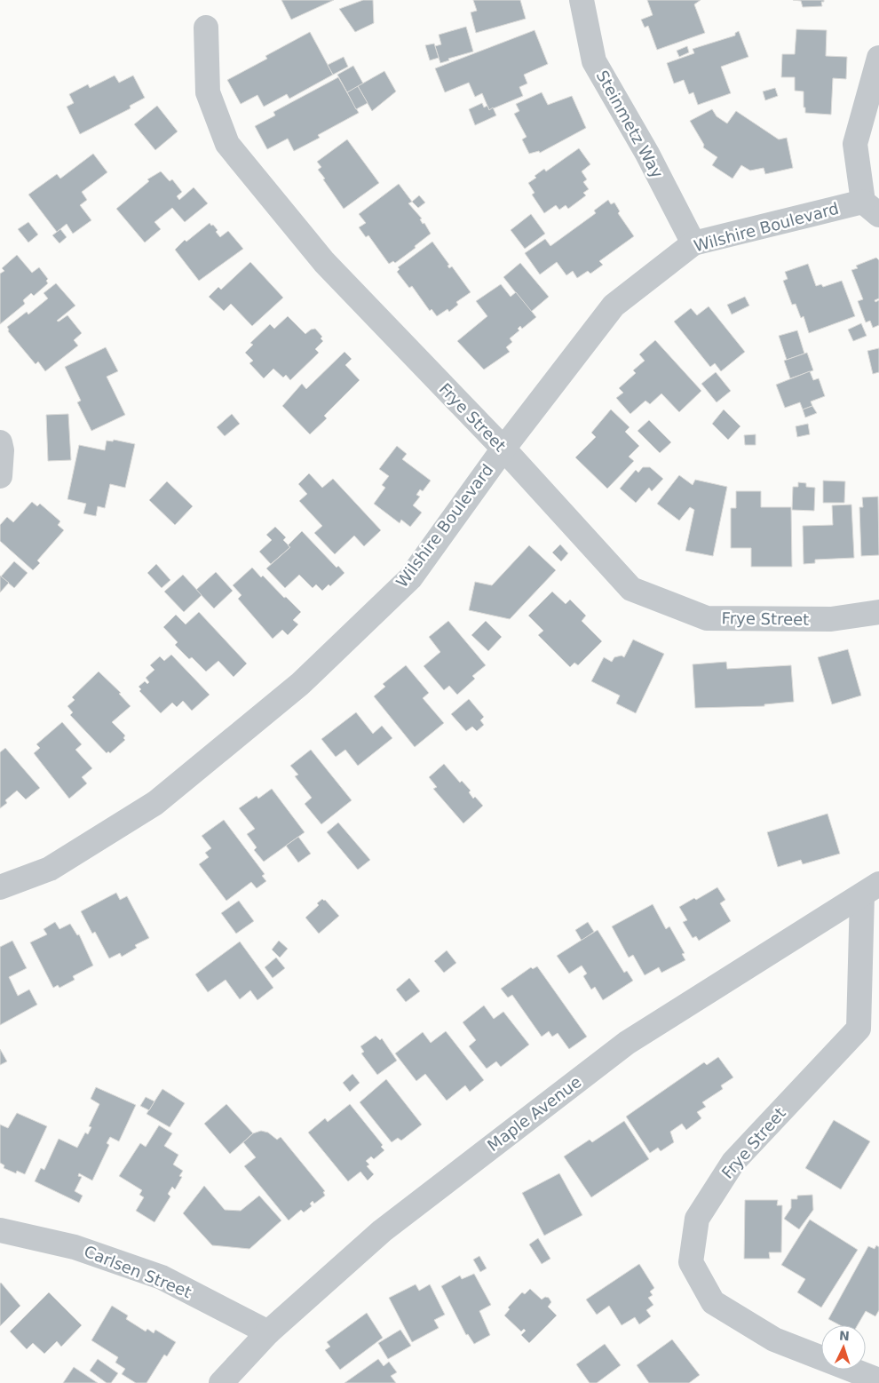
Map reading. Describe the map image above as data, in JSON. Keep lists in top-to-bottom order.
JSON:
{
  "streets": {
    "street": [
      "Steinmetz Way",
      "Wilshire Boulevard",
      "Frye Street",
      "Maple Avenue",
      "Carlsen Street"
    ]
  },
  "crossings": [
    ["Steinmetz Way", "Wilshire Boulevard"],
    ["Wilshire Boulevard", "Frye Street"],
    ["Frye Street", "Maple Avenue"],
    ["Maple Avenue", "Carlsen Street"]
  ],
  "north": "top"
}
